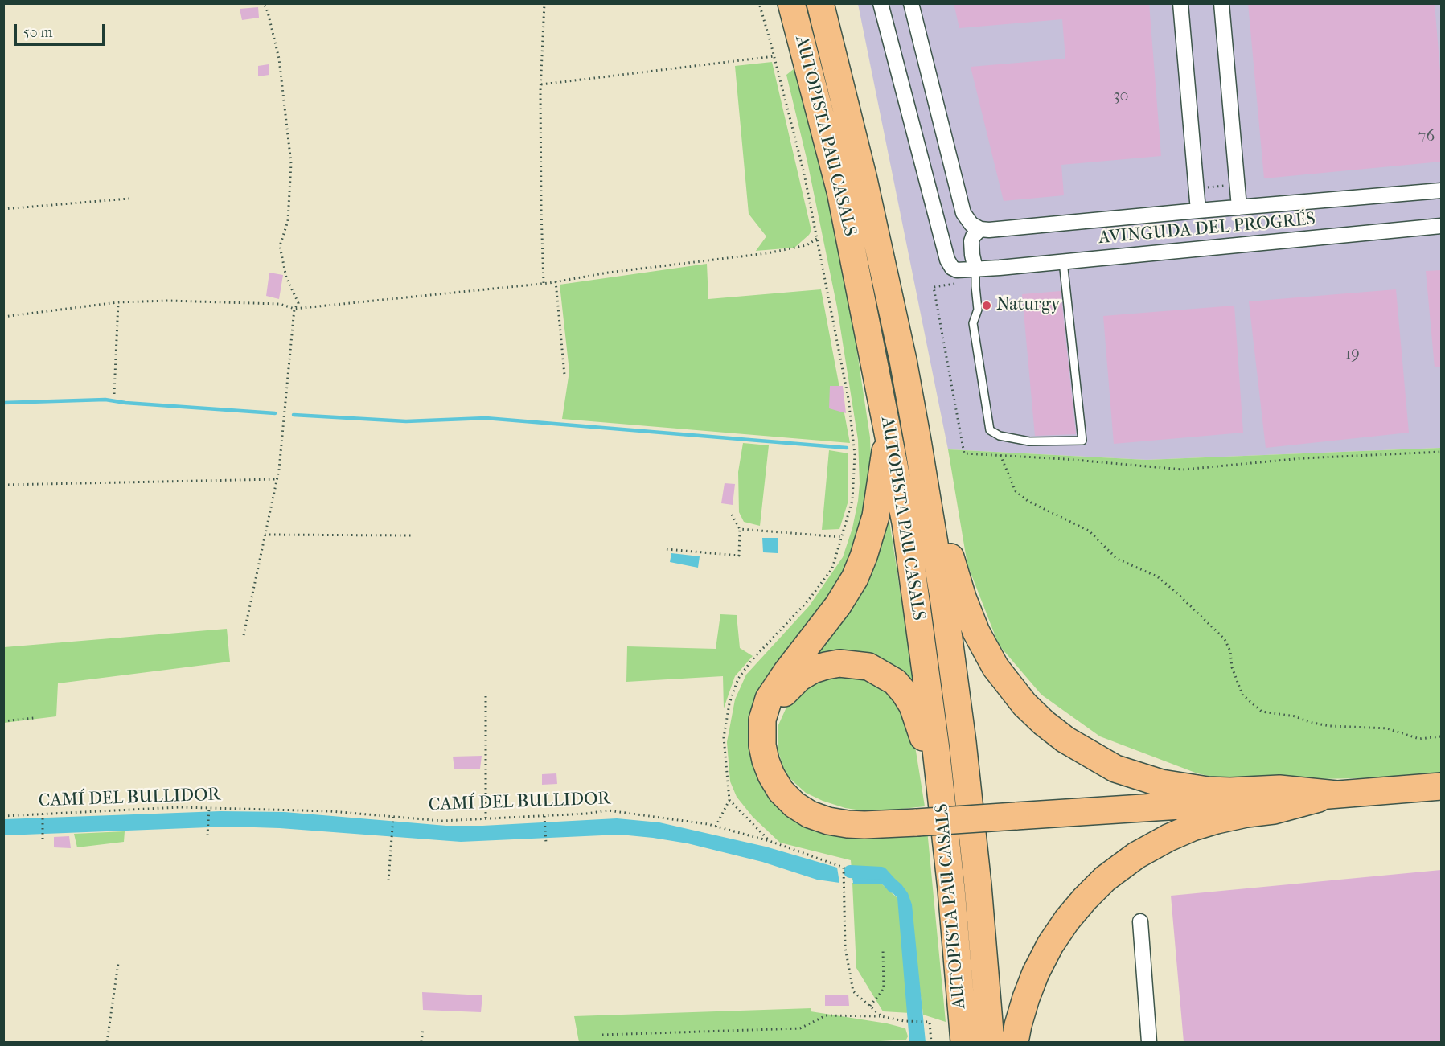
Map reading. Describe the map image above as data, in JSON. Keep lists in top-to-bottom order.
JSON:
{
  "streets": {
    "highway": ["AUTOPISTA PAU CASALS"],
    "street": ["AVINGUDA DEL PROGRÉS"],
    "path": ["CAMÍ DEL BULLIDOR"]
  },
  "places": ["Naturgy"],
  "house_numbers": ["30", "76", "19"],
  "scale_bar": "50 m"
}
